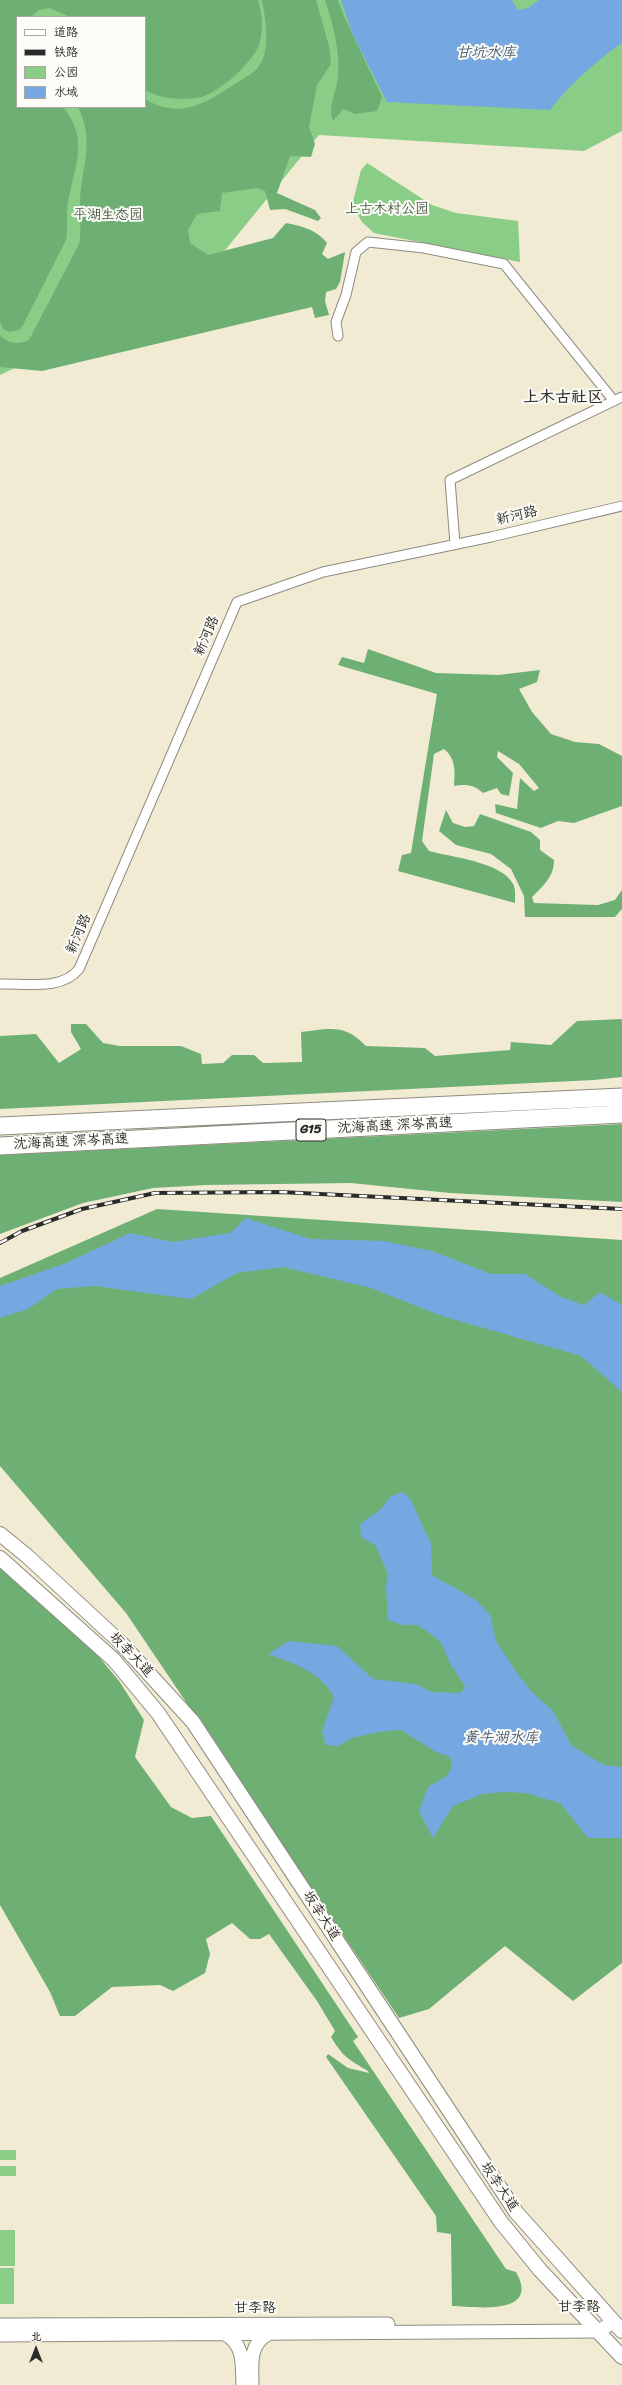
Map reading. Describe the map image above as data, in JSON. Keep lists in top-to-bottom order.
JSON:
{
  "streets": {
    "highway": ["沈海高速 深岑高速", "G15"],
    "main road": ["坂李大道", "甘李路"],
    "street": ["新河路"]
  },
  "crossings": [
    ["坂李大道", "甘李路"]
  ],
  "districts": ["上木古社区"],
  "water": ["甘坑水库", "黄牛湖水库"],
  "parks": ["上古木村公园", "平湖生态园"],
  "legend": [
    "道路",
    "铁路",
    "公园",
    "水域"
  ],
  "north": "top"
}
